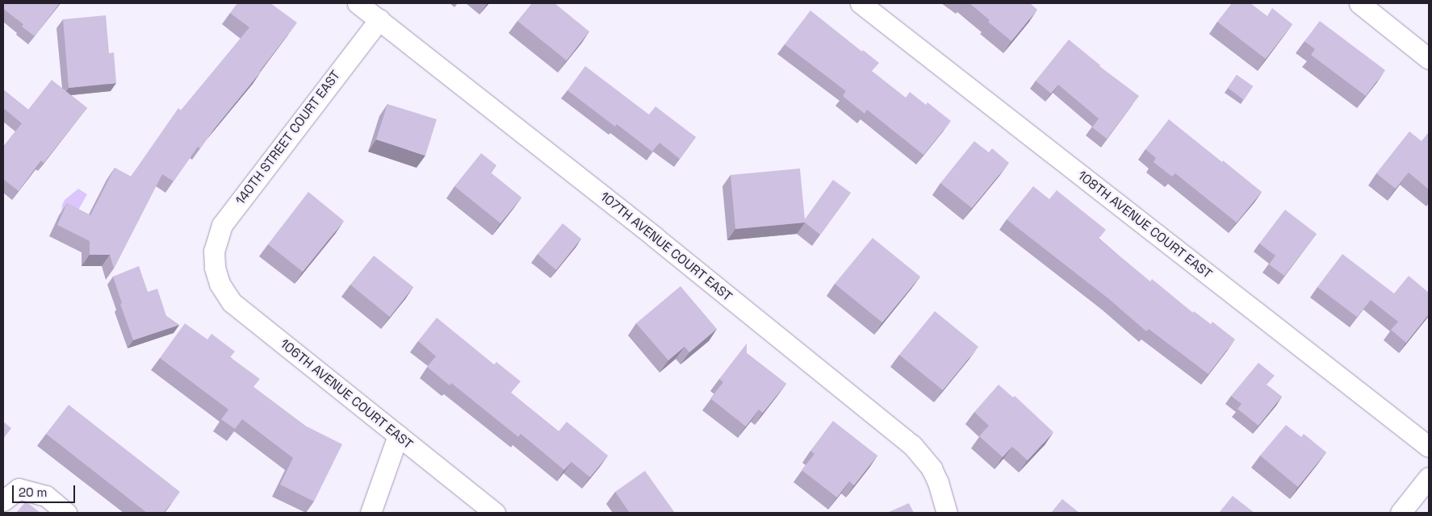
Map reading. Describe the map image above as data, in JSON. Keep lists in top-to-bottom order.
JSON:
{
  "streets": {
    "street": [
      "140TH STREET COURT EAST",
      "108TH AVENUE COURT EAST",
      "107TH AVENUE COURT EAST",
      "106TH AVENUE COURT EAST"
    ]
  },
  "crossings": [
    ["140TH STREET COURT EAST", "107TH AVENUE COURT EAST"],
    ["140TH STREET COURT EAST", "106TH AVENUE COURT EAST"]
  ],
  "scale_bar": "20 m"
}
